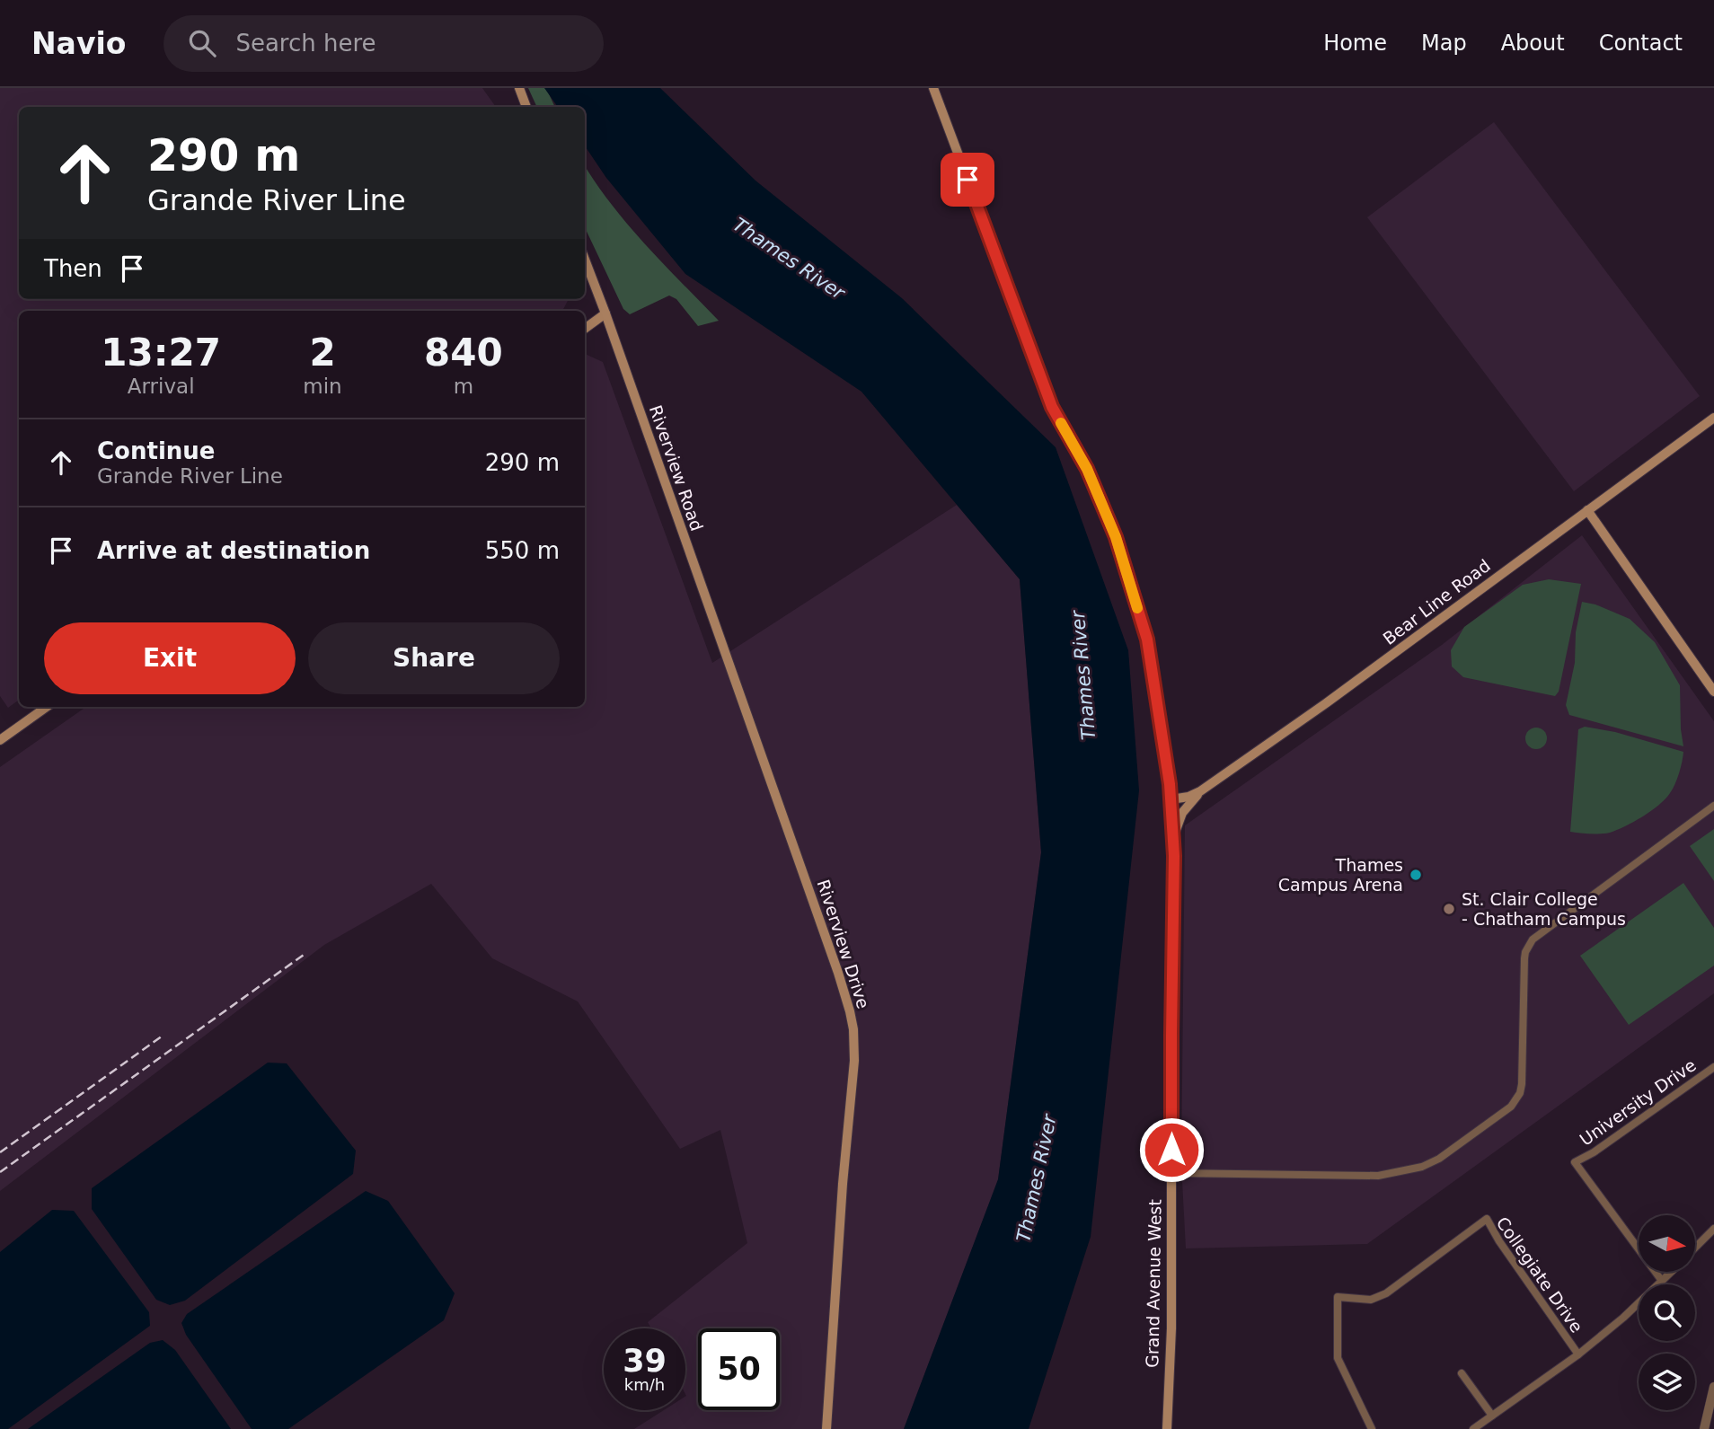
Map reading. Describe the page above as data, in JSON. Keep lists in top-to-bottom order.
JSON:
{
  "streets": {
    "main road": [
      "Riverview Road",
      "Bear Line Road",
      "Riverview Drive",
      "Grand Avenue West"
    ],
    "street": ["University Drive", "Collegiate Drive"]
  },
  "crossings": [
    ["Riverview Road", "Riverview Drive"],
    ["Bear Line Road", "Grand Avenue West"]
  ],
  "water": ["Thames River"],
  "places": ["Thames Campus Arena", "St. Clair College - Chatham Campus"],
  "north": "right",
  "page": {
    "header": "Navio",
    "search": "Search here",
    "nav": [
      "Home",
      "Map",
      "About",
      "Contact"
    ],
    "turn": ["290 m", "Grande River Line"],
    "then": "Then",
    "eta": [
      "13:27",
      "Arrival",
      "2",
      "min",
      "840",
      "m"
    ],
    "list": [
      {
        "name": "Continue",
        "note": "Grande River Line",
        "value": "290 m"
      },
      {
        "name": "Arrive at destination",
        "value": "550 m"
      }
    ],
    "buttons": ["Exit", "Share"],
    "speed": "39 km/h",
    "limit": "50"
  }
}
